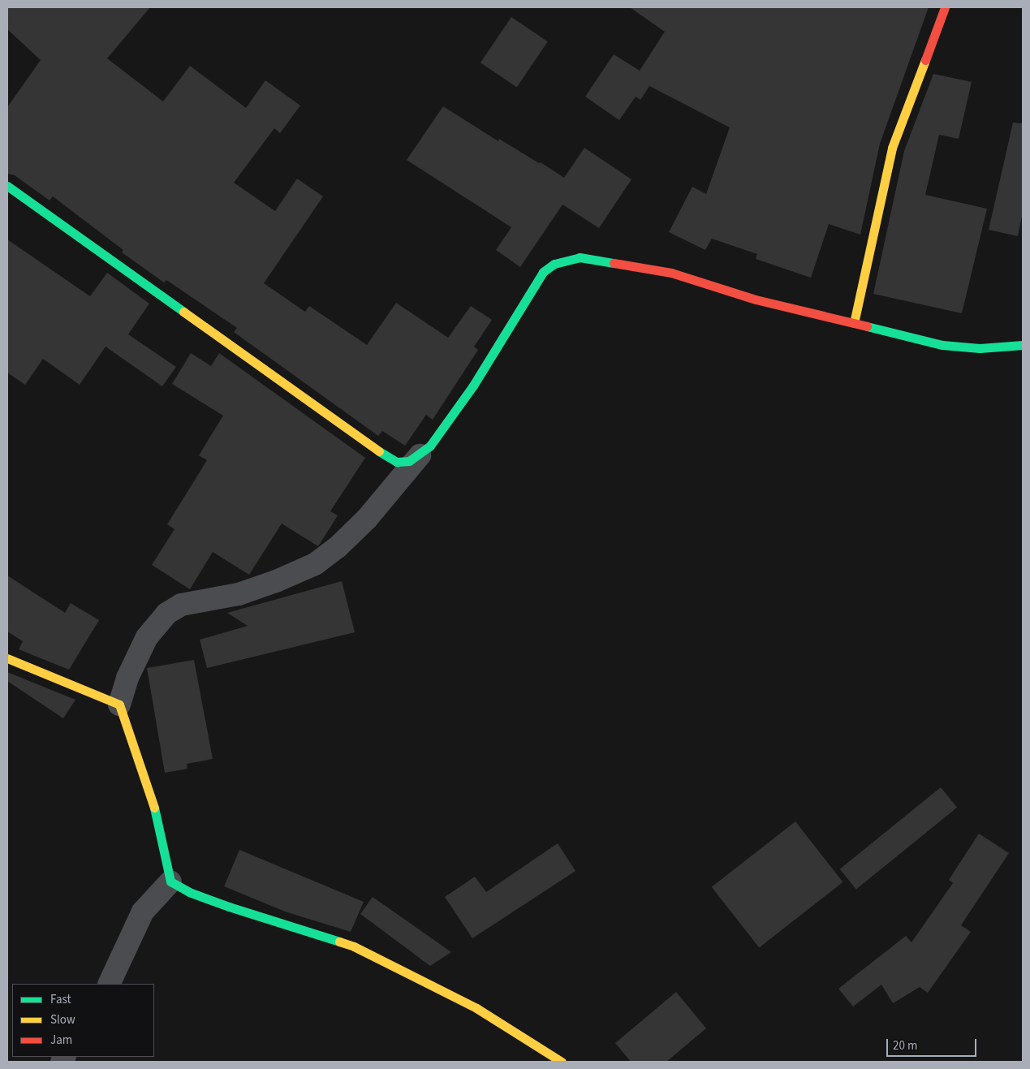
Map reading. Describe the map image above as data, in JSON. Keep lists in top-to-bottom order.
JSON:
{
  "legend": ["Fast", "Slow", "Jam"],
  "scale_bar": "20 m"
}
